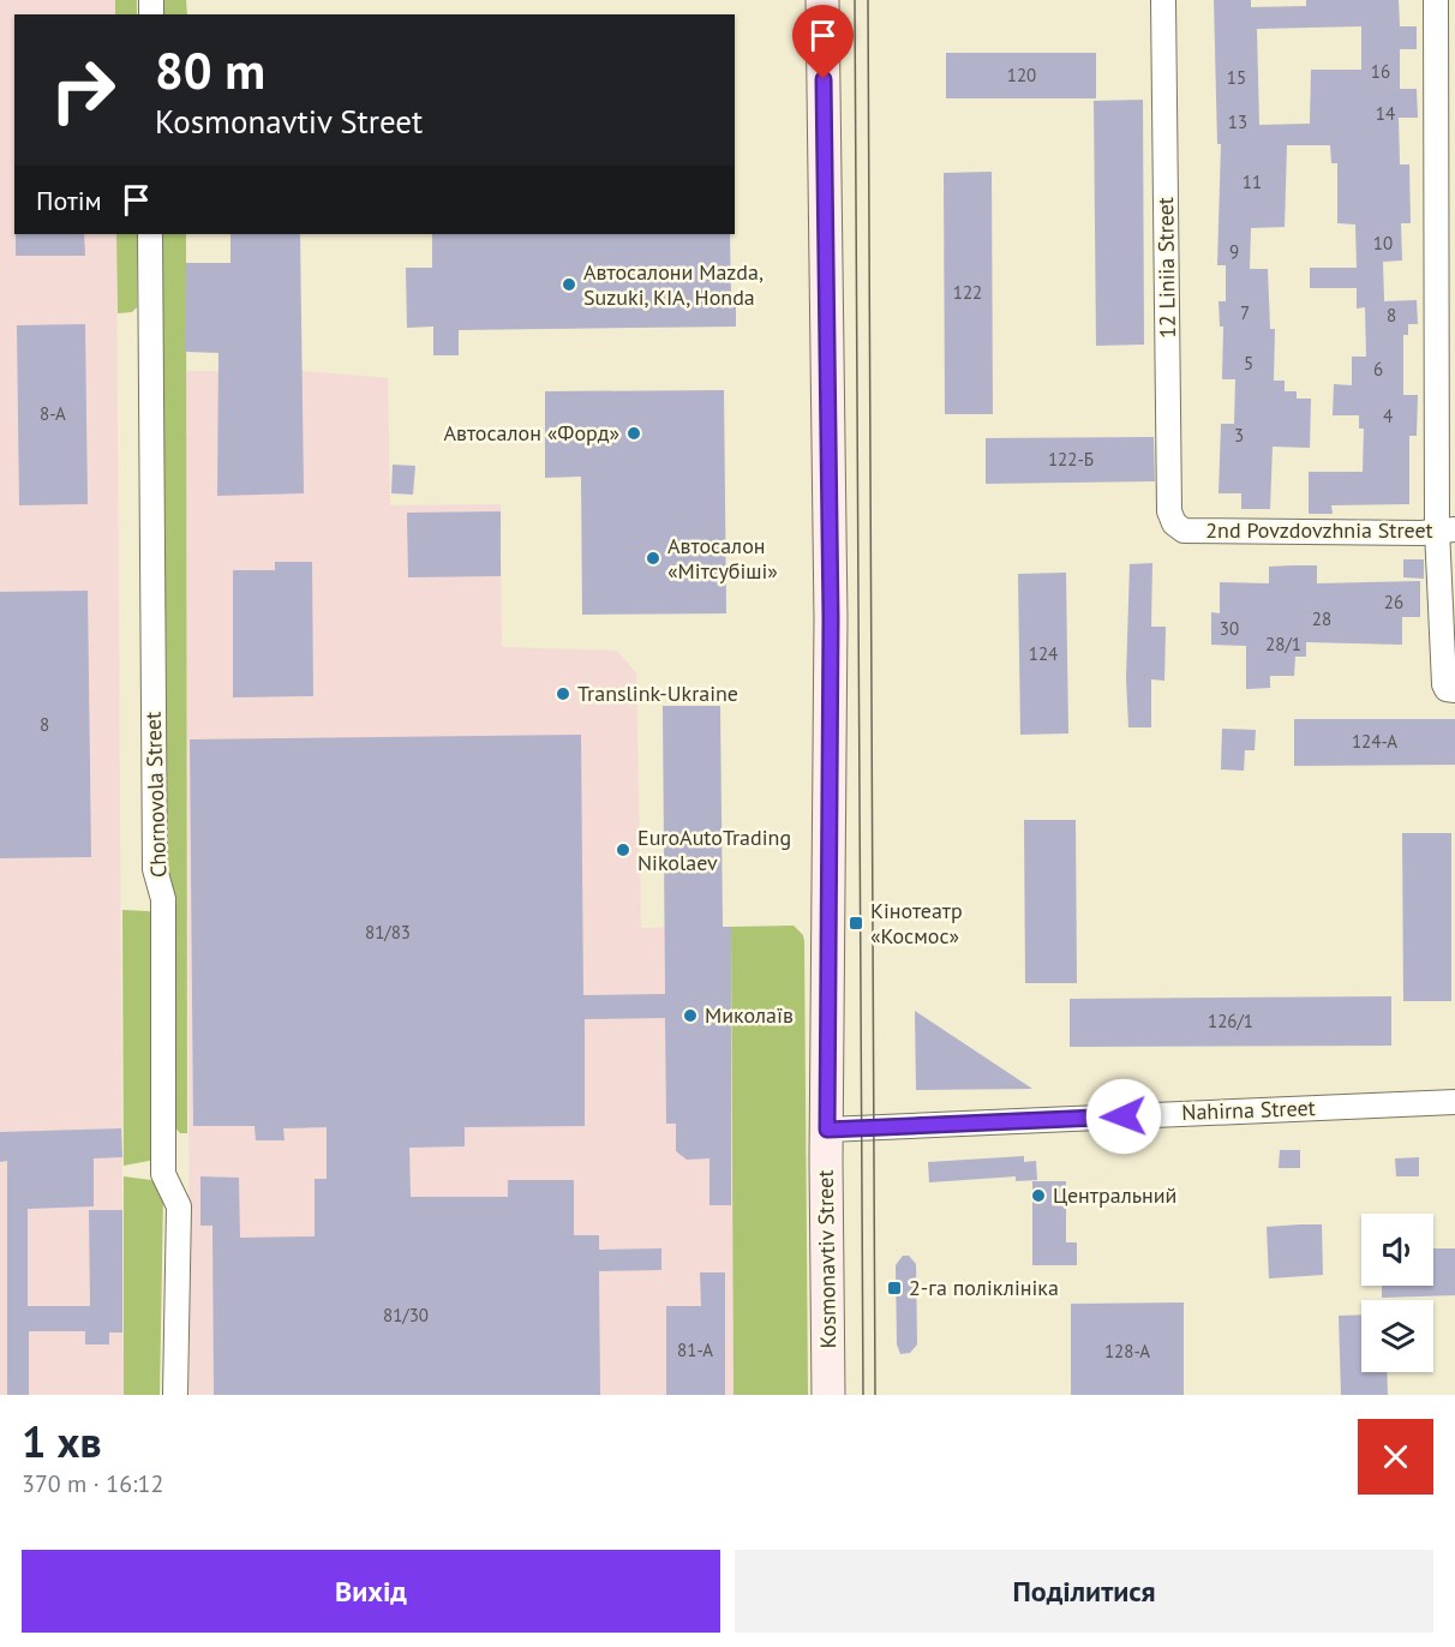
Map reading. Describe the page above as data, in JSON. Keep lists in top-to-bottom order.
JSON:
{
  "streets": {
    "main road": ["Kosmonavtiv Street"],
    "street": [
      "12 Liniia Street",
      "2nd Povzdovzhnia Street",
      "Chornovola Street",
      "Nahirna Street"
    ]
  },
  "crossings": [
    ["12 Liniia Street", "2nd Povzdovzhnia Street"],
    ["Nahirna Street", "Kosmonavtiv Street"]
  ],
  "places": {
    "other": [
      "Автосалони Mazda, Suzuki, KIA, Honda",
      "Автосалон «Форд»",
      "Автосалон «Мітсубіші»",
      "Translink-Ukraine",
      "EuroAutoTrading Nikolaev",
      "Миколаїв",
      "Центральний"
    ],
    "transit": ["Кінотеатр «Космос»", "2-га поліклініка"]
  },
  "house_numbers": [
    "16",
    "120",
    "15",
    "14",
    "13",
    "11",
    "10",
    "9",
    "122",
    "7",
    "8",
    "5",
    "6",
    "8-А",
    "4",
    "3",
    "122-Б",
    "26",
    "28",
    "30",
    "28/1",
    "124",
    "8",
    "124-А",
    "81/83",
    "126/1",
    "81/30",
    "81-А",
    "128-А"
  ],
  "page": {
    "turn": ["80 m", "Kosmonavtiv Street"],
    "then": "Потім",
    "heading": ["1 хв", "370 m · 16:12"],
    "buttons": ["Вихід", "Поділитися"]
  }
}
